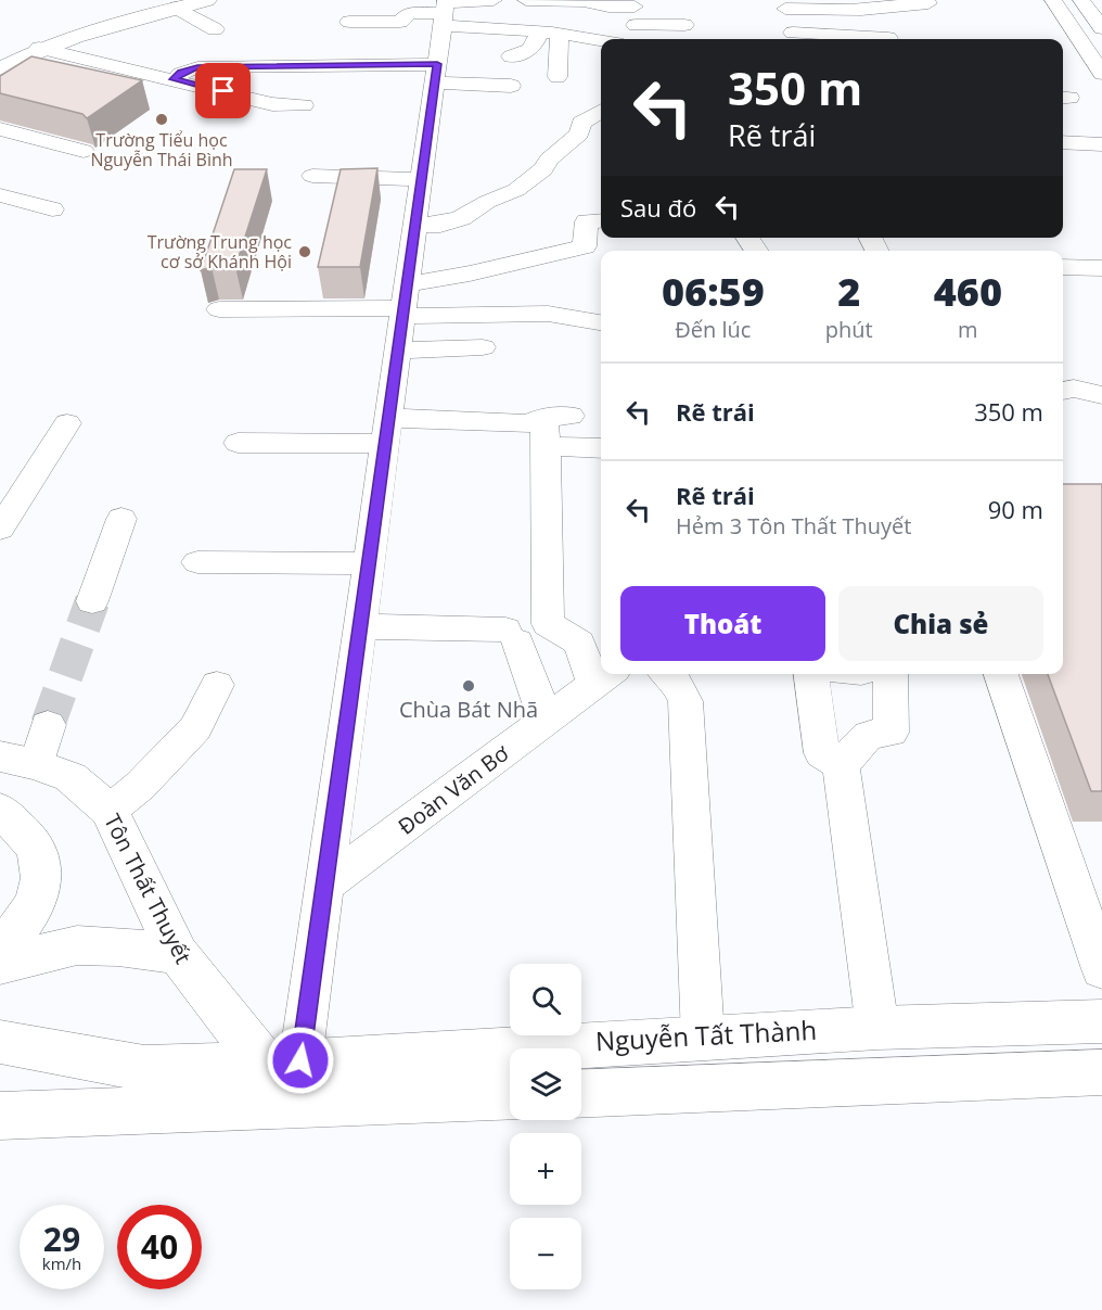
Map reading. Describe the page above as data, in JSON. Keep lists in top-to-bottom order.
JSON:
{
  "streets": {
    "main road": ["Tôn Thất Thuyết", "Nguyễn Tất Thành"],
    "street": ["Đoàn Văn Bơ"]
  },
  "crossings": [
    ["Tôn Thất Thuyết", "Nguyễn Tất Thành"]
  ],
  "places": ["Trường Tiểu học Nguyễn Thái Bình", "Trường Trung học cơ sở Khánh Hội", "Chùa Bát Nhã"],
  "page": {
    "turn": ["350 m", "Rẽ trái"],
    "then": "Sau đó",
    "eta": [
      "06:59",
      "Đến lúc",
      "2",
      "phút",
      "460",
      "m"
    ],
    "list": [
      {
        "name": "Rẽ trái",
        "value": "350 m"
      },
      {
        "name": "Rẽ trái",
        "note": "Hẻm 3 Tôn Thất Thuyết",
        "value": "90 m"
      }
    ],
    "buttons": ["Thoát", "Chia sẻ"],
    "map_buttons": ["+", "−"],
    "speed": "29 km/h",
    "limit": "40"
  }
}
